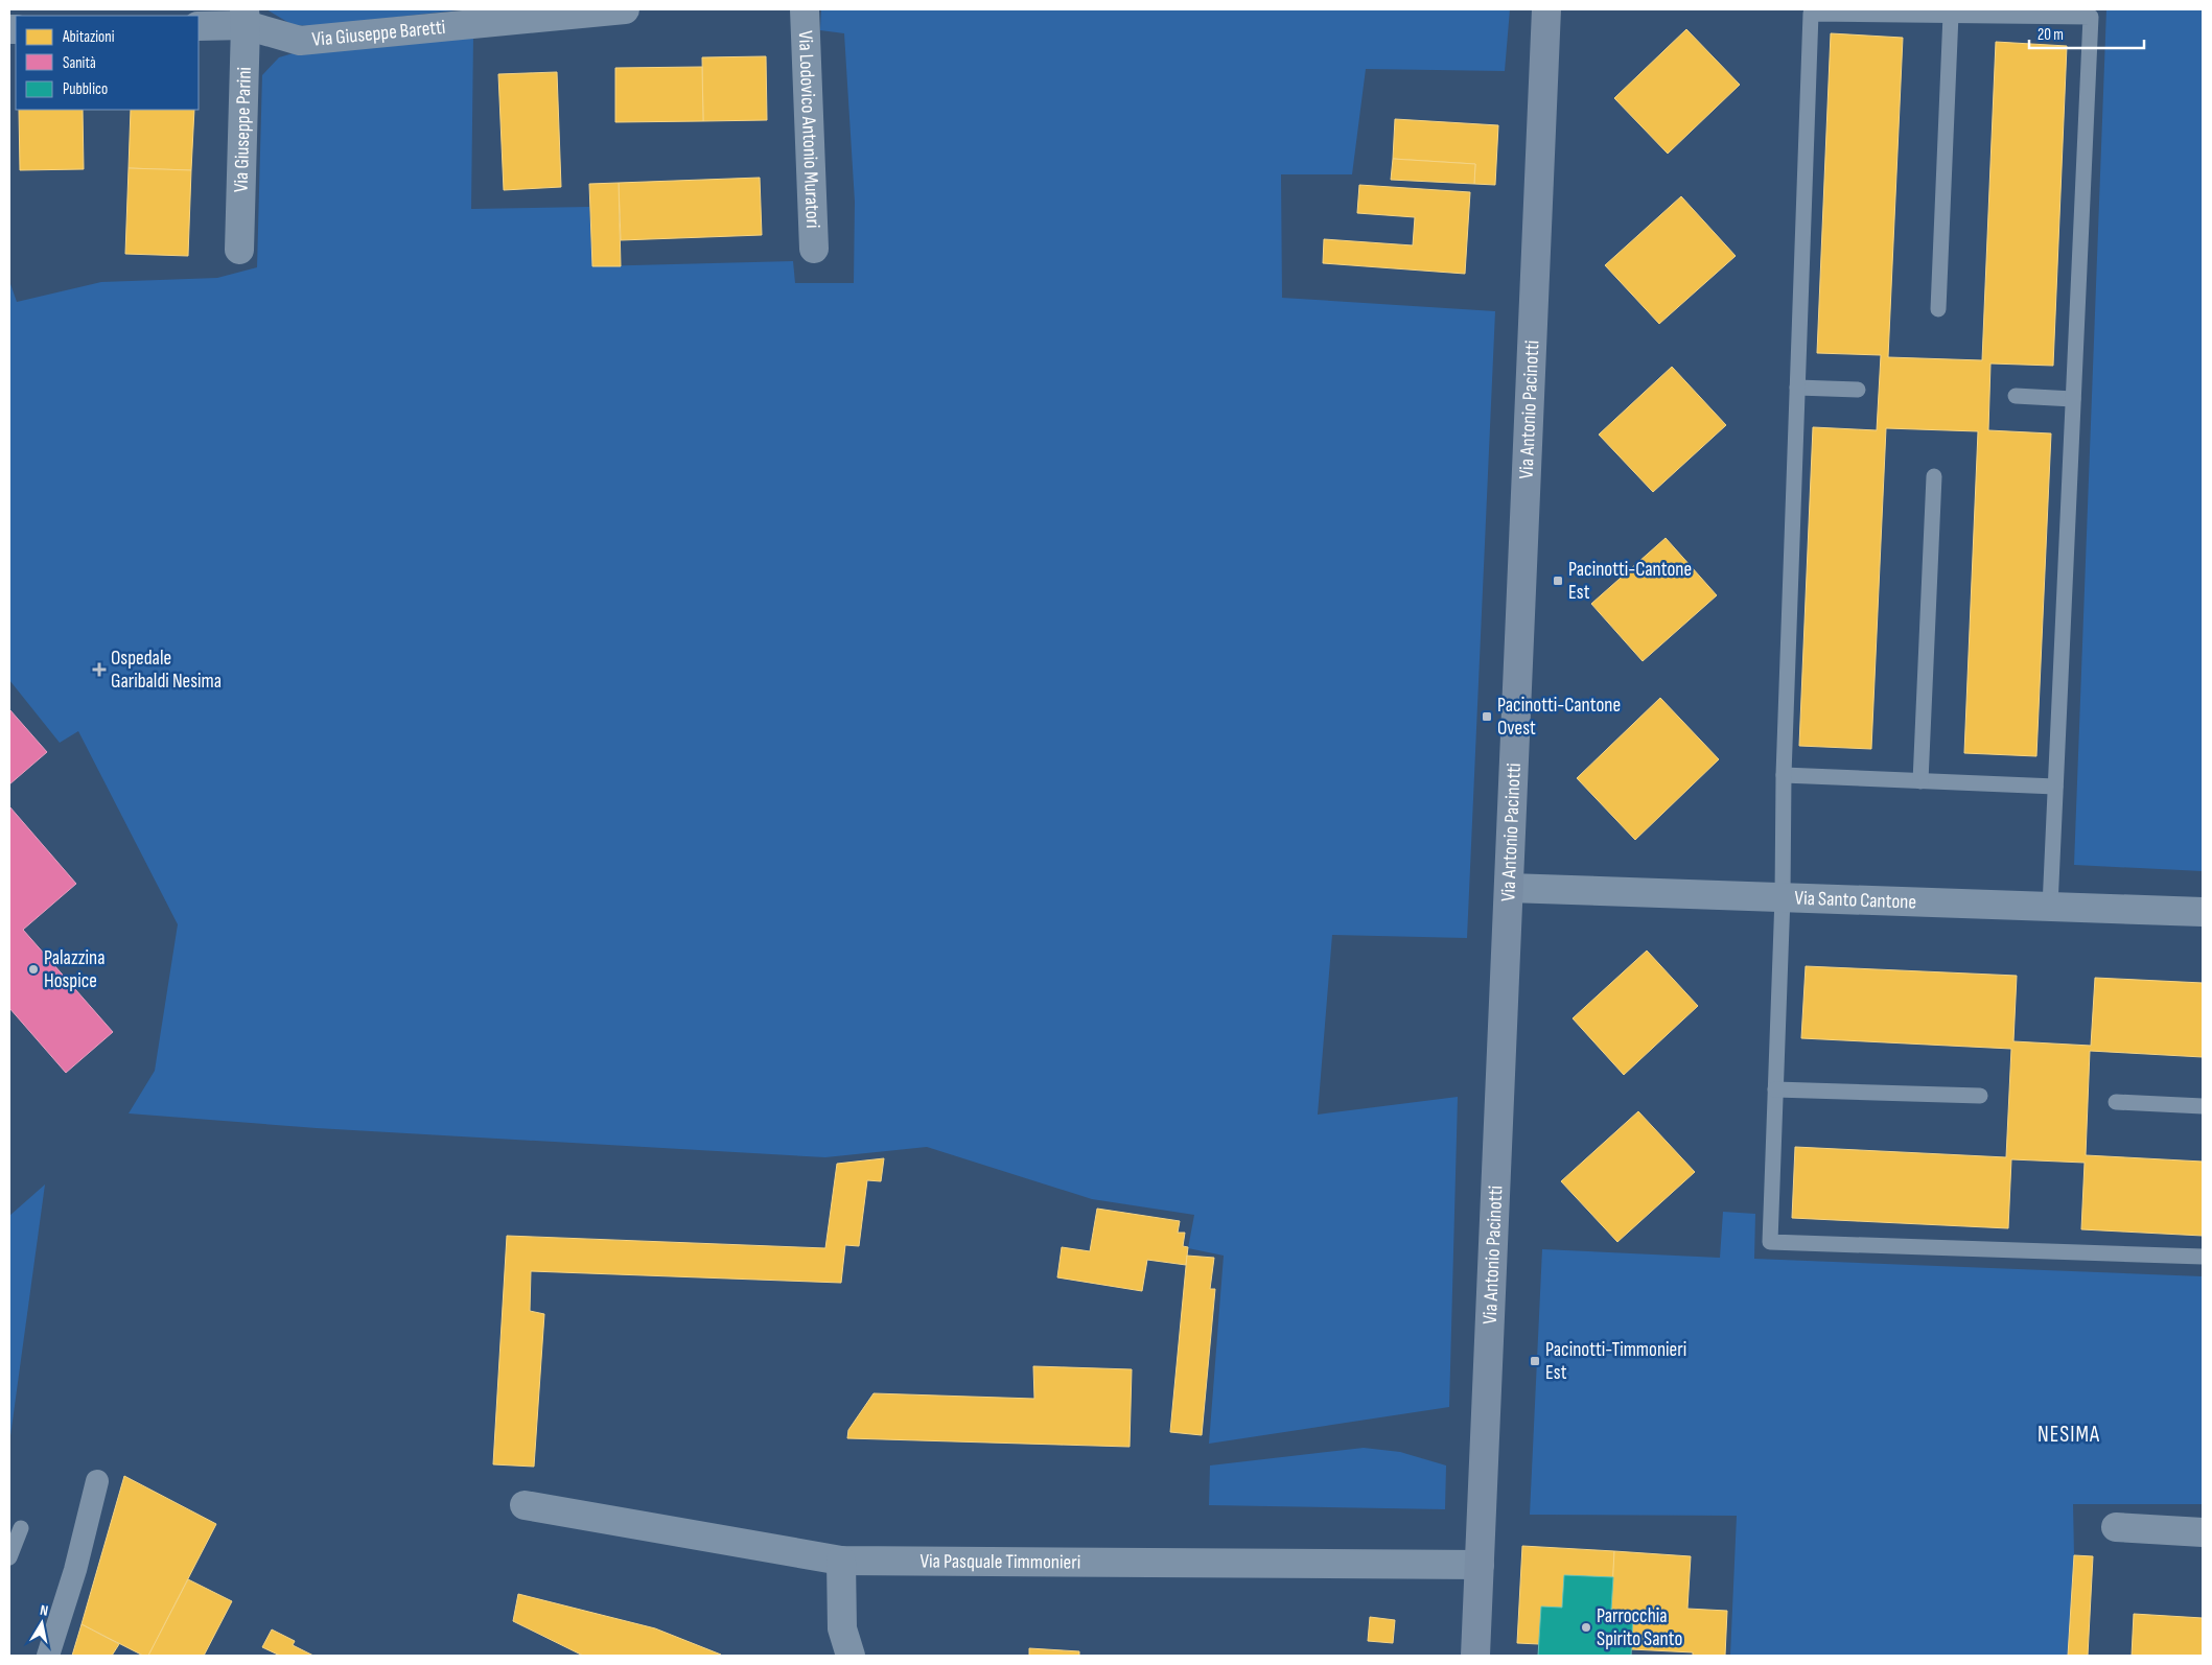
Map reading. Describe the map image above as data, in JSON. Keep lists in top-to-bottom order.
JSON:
{
  "streets": {
    "main road": ["Via Antonio Pacinotti"],
    "street": [
      "Via Giuseppe Baretti",
      "Via Lodovico Antonio Muratori",
      "Via Giuseppe Parini",
      "Via Santo Cantone",
      "Via Pasquale Timmonieri"
    ]
  },
  "crossings": [
    ["Via Giuseppe Baretti", "Via Giuseppe Parini"],
    ["Via Antonio Pacinotti", "Via Santo Cantone"],
    ["Via Antonio Pacinotti", "Via Pasquale Timmonieri"]
  ],
  "districts": ["NESIMA"],
  "places": {
    "transit": ["Pacinotti-Cantone Est", "Pacinotti-Cantone Ovest", "Pacinotti-Timmonieri Est"],
    "health": ["Ospedale Garibaldi Nesima"],
    "other": ["Palazzina Hospice", "Parrocchia Spirito Santo"]
  },
  "legend": ["Abitazioni", "Sanità", "Pubblico"],
  "scale_bar": "20 m",
  "north": "top"
}
